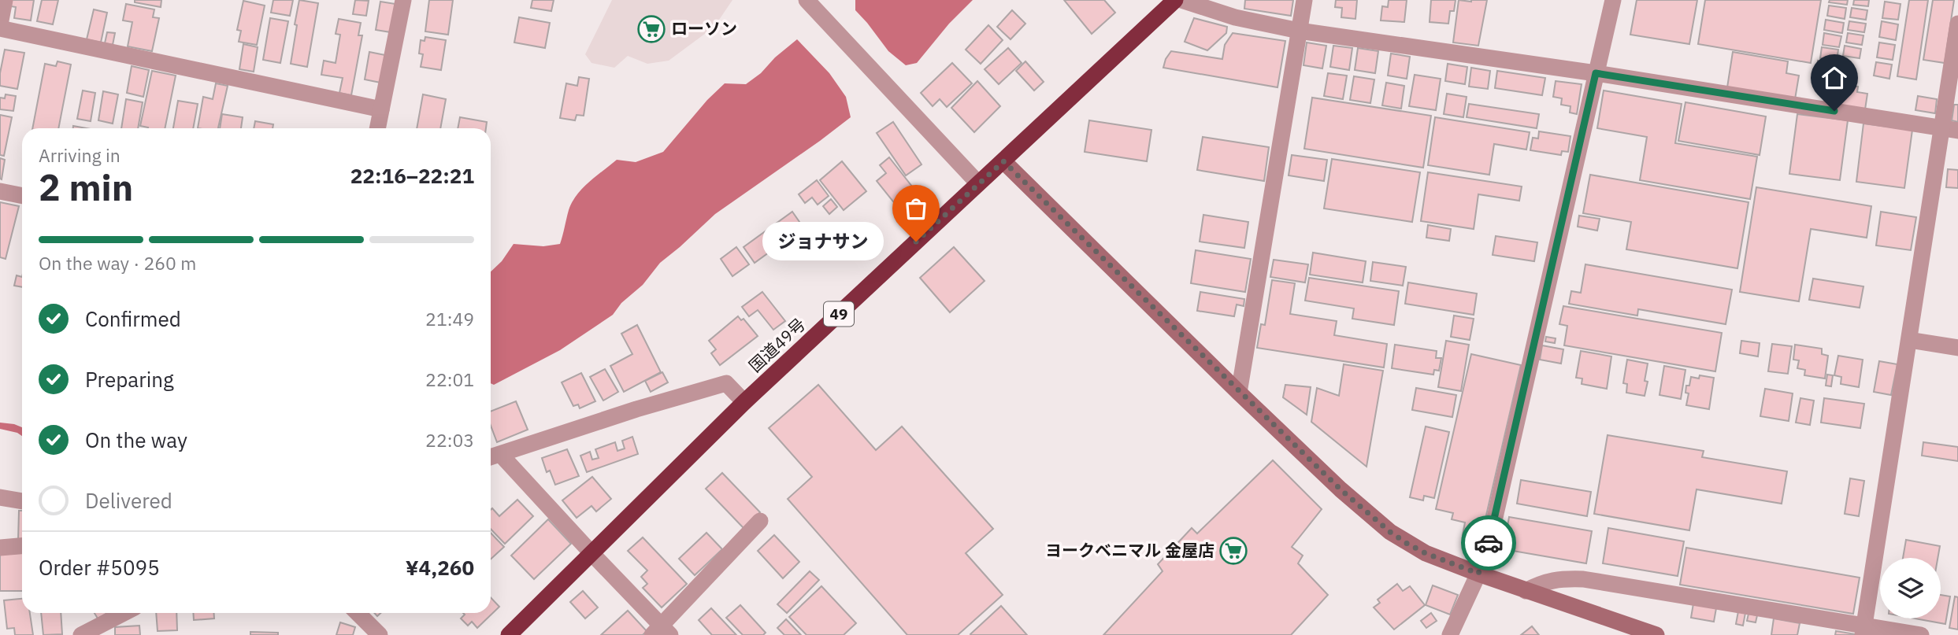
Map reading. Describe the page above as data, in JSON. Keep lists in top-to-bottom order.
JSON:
{
  "streets": {
    "highway": ["49", "国道49号"]
  },
  "places": {
    "supermarket": ["ローソン", "ヨークベニマル 金屋店"],
    "other": ["ジョナサン"]
  },
  "page": {
    "heading": ["2 min", "Arriving in", "22:16–22:21"],
    "panel": ["Order #5095", "¥4,260"],
    "bubble": "ジョナサン",
    "bar": "On the way · 260 m",
    "list": [
      ["Confirmed", "21:49"],
      ["Preparing", "22:01"],
      ["On the way", "22:03"],
      "Delivered"
    ]
  }
}
